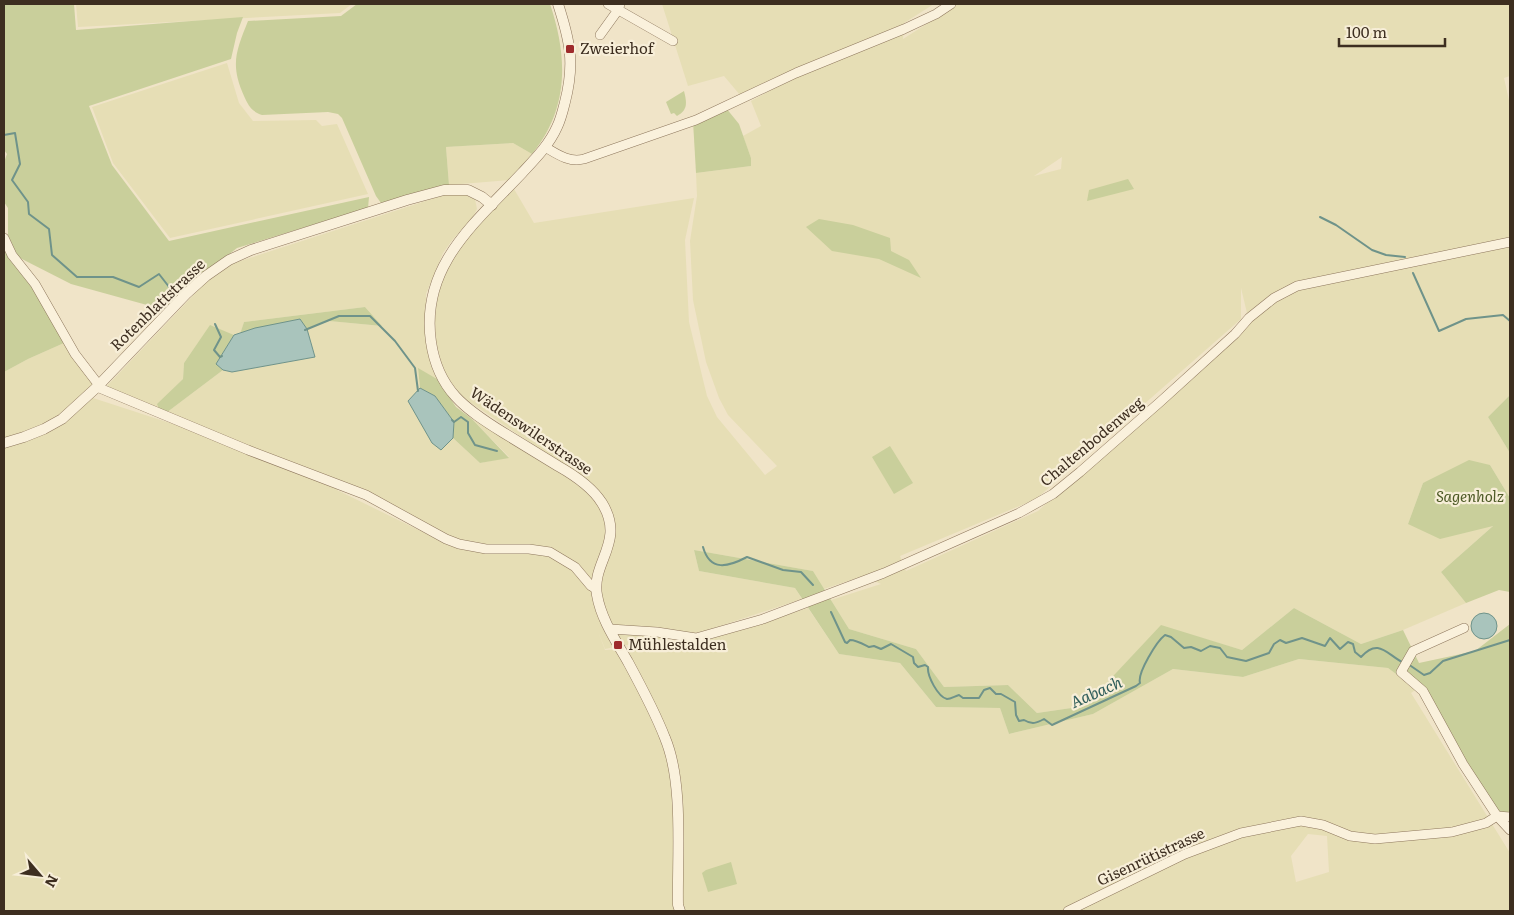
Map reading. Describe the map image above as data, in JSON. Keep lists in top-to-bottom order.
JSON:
{
  "streets": {
    "street": [
      "Rotenblattstrasse",
      "Wädenswilerstrasse",
      "Chaltenbodenweg",
      "Gisenrütistrasse"
    ]
  },
  "crossings": [
    ["Rotenblattstrasse", "Wädenswilerstrasse"]
  ],
  "water": ["Aabach"],
  "parks": ["Sagenholz"],
  "places": {
    "transit": ["Zweierhof", "Mühlestalden"]
  },
  "scale_bar": "100 m",
  "north": "bottom right"
}
